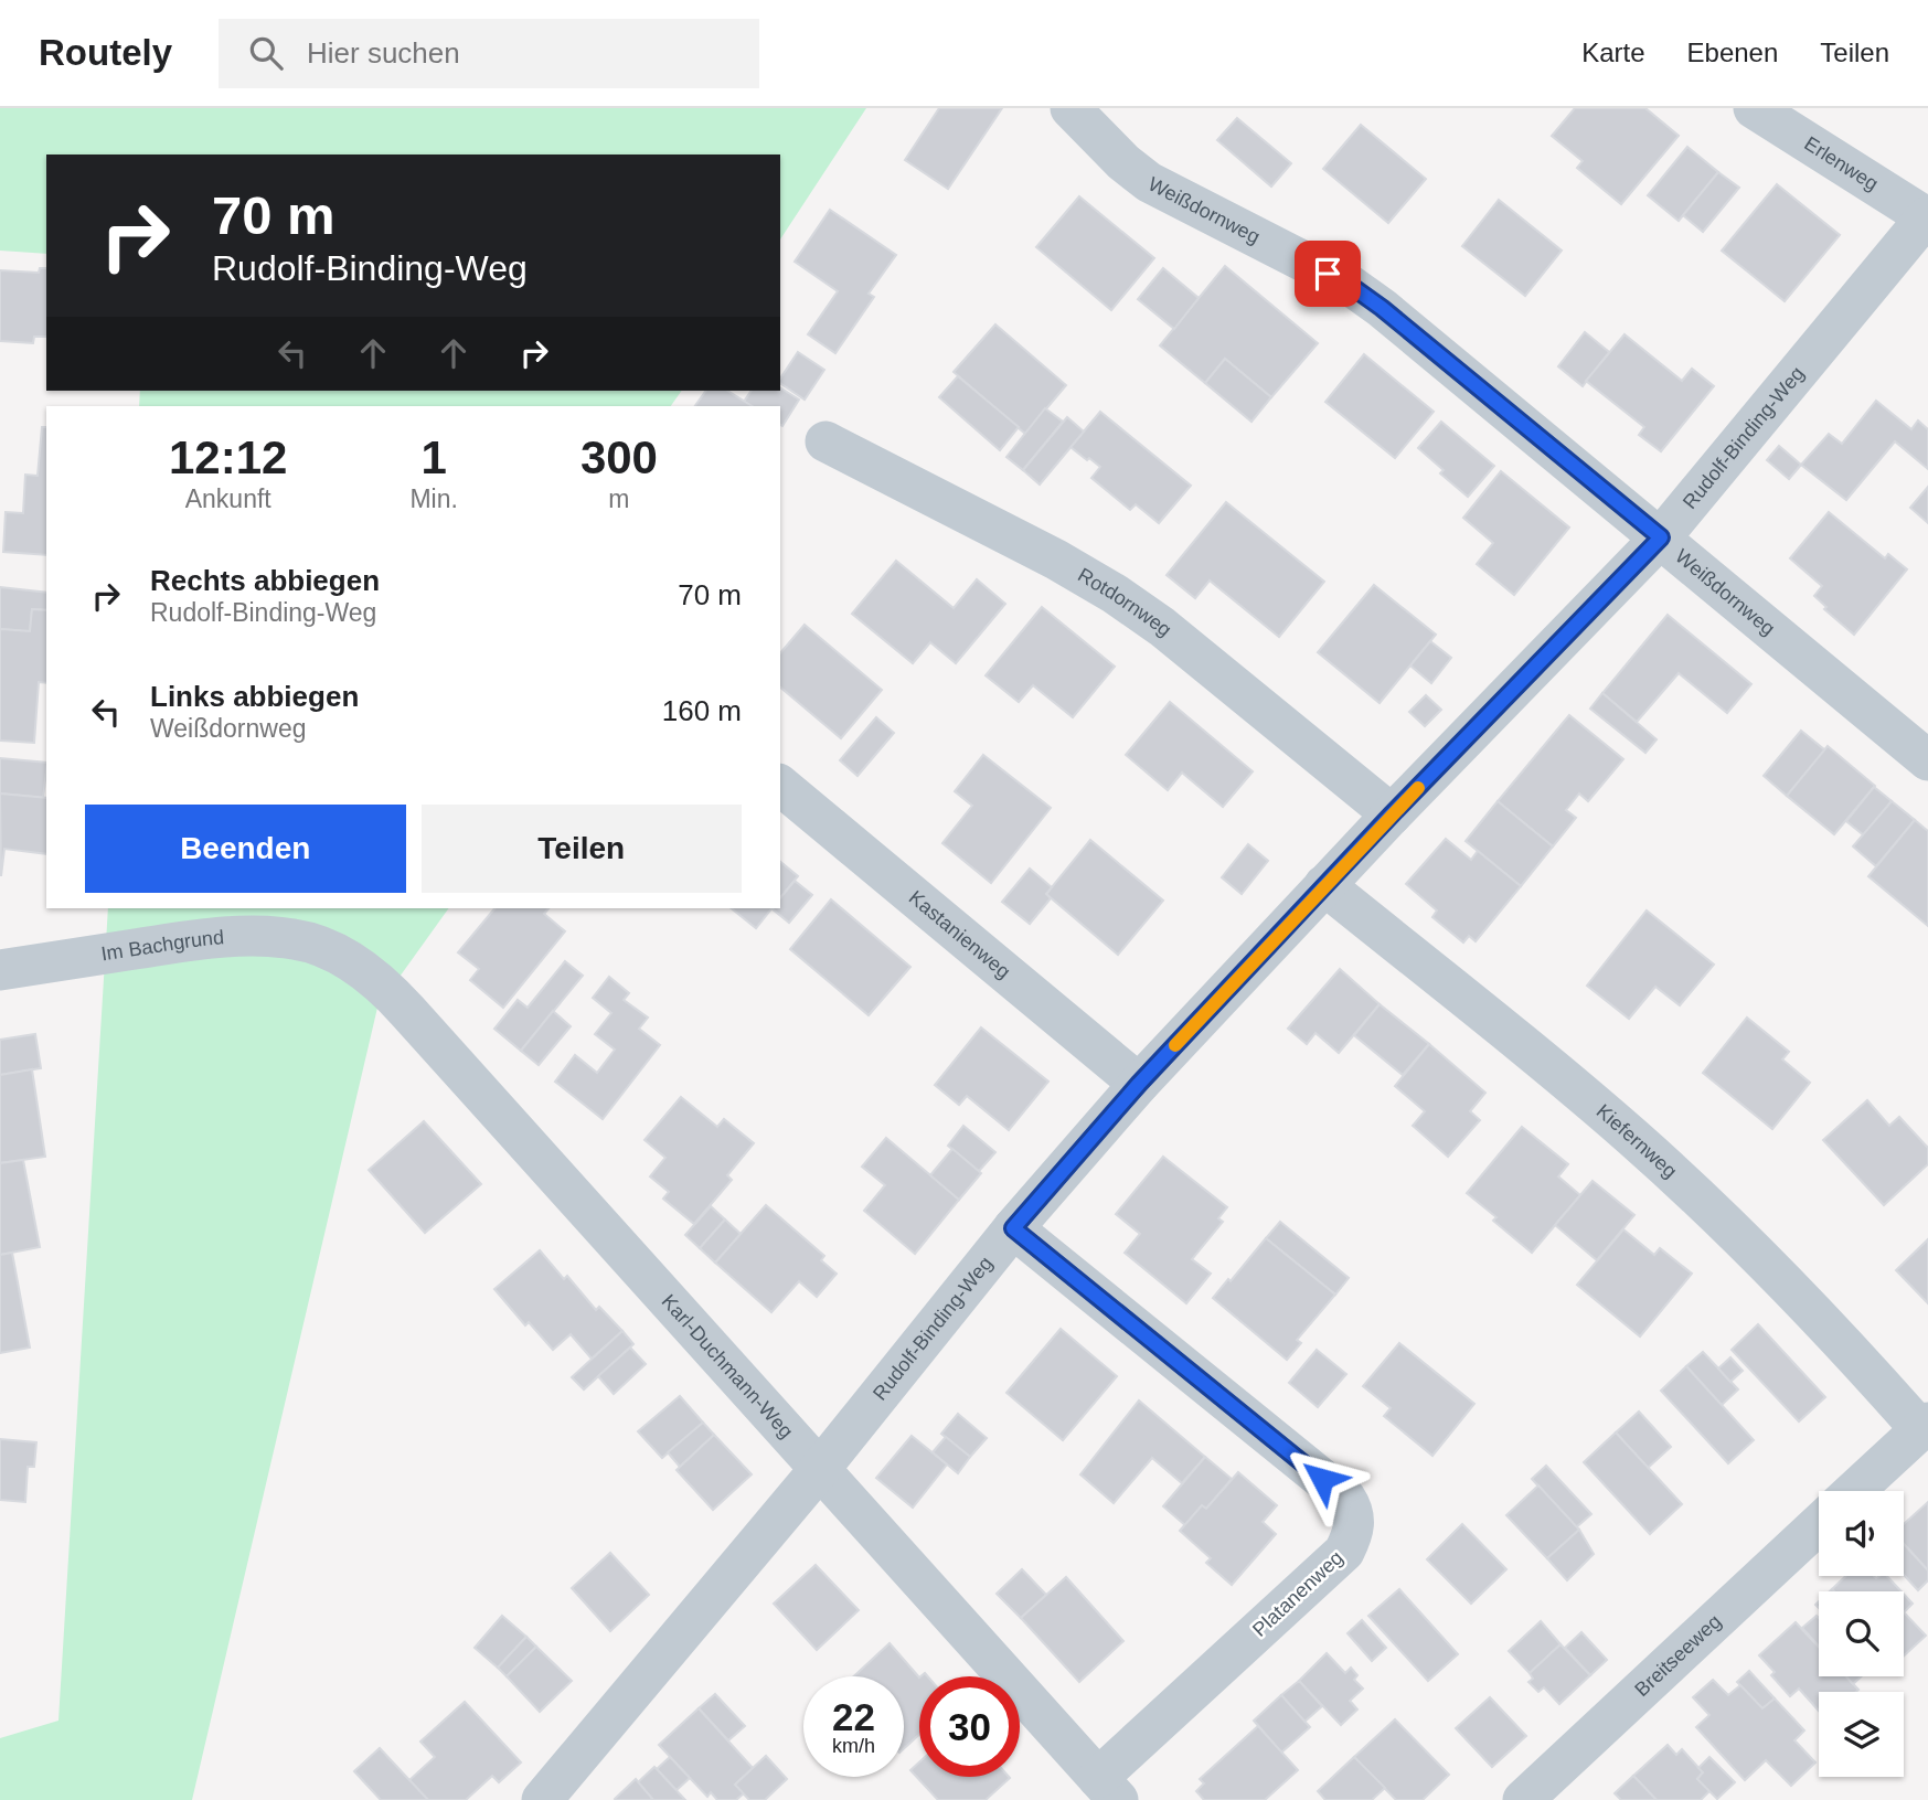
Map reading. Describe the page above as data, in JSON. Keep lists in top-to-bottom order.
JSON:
{
  "streets": {
    "street": [
      "Erlenweg",
      "Weißdornweg",
      "Rudolf-Binding-Weg",
      "Rotdornweg",
      "Kastanienweg",
      "Im Bachgrund",
      "Kiefernweg",
      "Karl-Duchmann-Weg",
      "Platanenweg",
      "Breitseeweg"
    ]
  },
  "crossings": [
    ["Erlenweg", "Rudolf-Binding-Weg"],
    ["Weißdornweg", "Rudolf-Binding-Weg"],
    ["Rudolf-Binding-Weg", "Rotdornweg"],
    ["Rudolf-Binding-Weg", "Kastanienweg"],
    ["Rudolf-Binding-Weg", "Kiefernweg"],
    ["Rudolf-Binding-Weg", "Karl-Duchmann-Weg"],
    ["Rudolf-Binding-Weg", "Platanenweg"],
    ["Im Bachgrund", "Karl-Duchmann-Weg"],
    ["Karl-Duchmann-Weg", "Platanenweg"]
  ],
  "page": {
    "header": "Routely",
    "search": "Hier suchen",
    "nav": ["Karte", "Ebenen", "Teilen"],
    "turn": ["70 m", "Rudolf-Binding-Weg"],
    "eta": [
      "12:12",
      "Ankunft",
      "1",
      "Min.",
      "300",
      "m"
    ],
    "list": [
      {
        "name": "Rechts abbiegen",
        "note": "Rudolf-Binding-Weg",
        "value": "70 m"
      },
      {
        "name": "Links abbiegen",
        "note": "Weißdornweg",
        "value": "160 m"
      }
    ],
    "buttons": ["Beenden", "Teilen"],
    "speed": "22 km/h",
    "limit": "30"
  }
}
